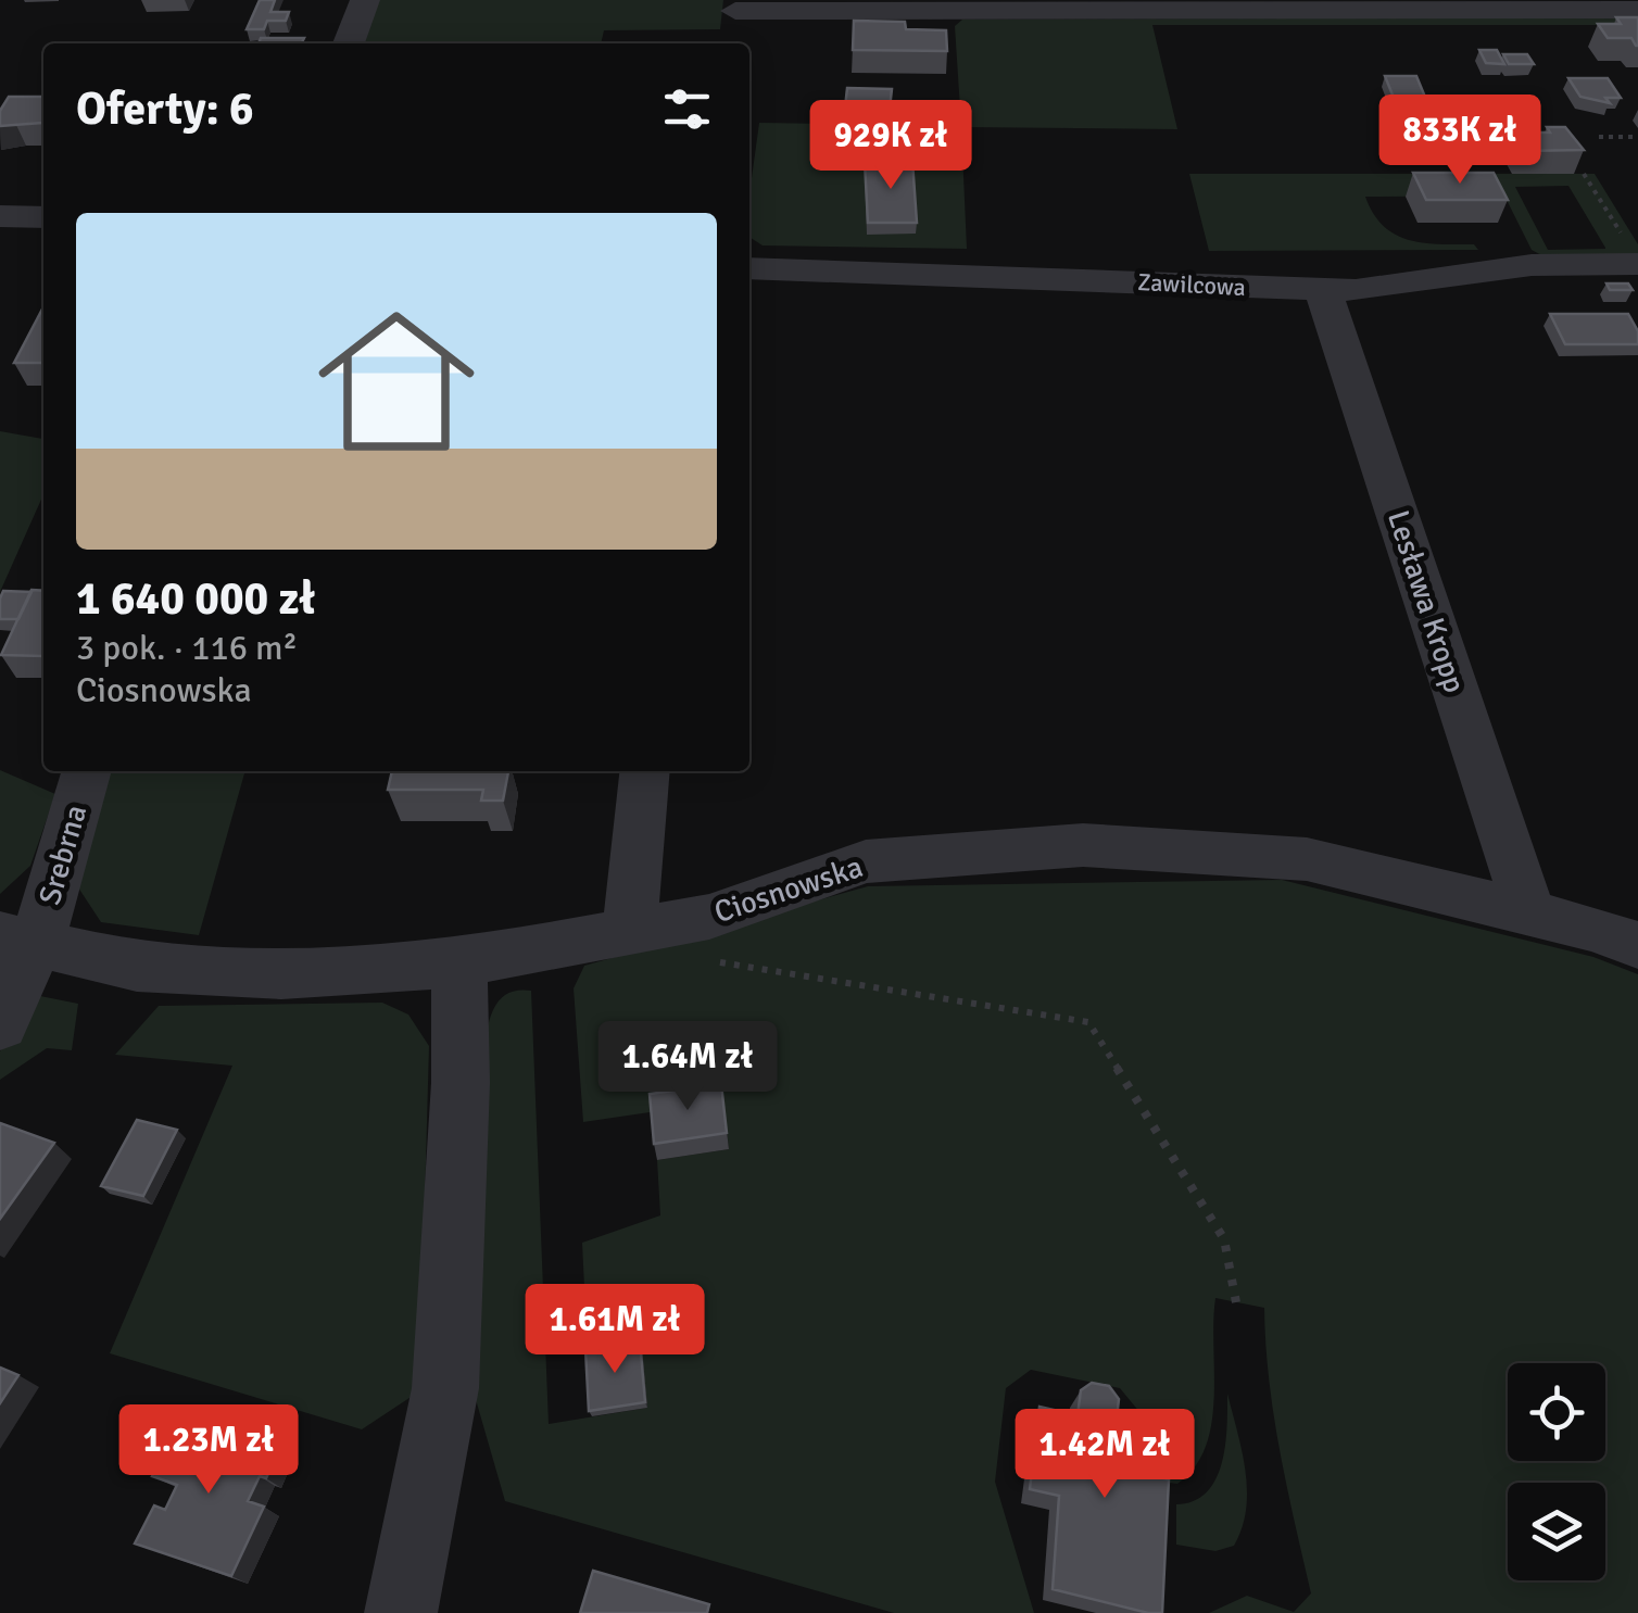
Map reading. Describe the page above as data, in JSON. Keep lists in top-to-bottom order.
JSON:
{
  "streets": {
    "street": [
      "Zawilcowa",
      "Lesława Kropp",
      "Srebrna",
      "Ciosnowska"
    ]
  },
  "crossings": [
    ["Zawilcowa", "Lesława Kropp"],
    ["Lesława Kropp", "Ciosnowska"],
    ["Srebrna", "Ciosnowska"]
  ],
  "page": {
    "heading": "Oferty: 6",
    "price": [
      "833K zł",
      "929K zł",
      "1.64M zł",
      "1.61M zł",
      "1.23M zł",
      "1.42M zł"
    ],
    "list": [
      {
        "name": "1 640 000 zł",
        "note": "3 pok. · 116 m² · Ciosnowska"
      }
    ]
  }
}
